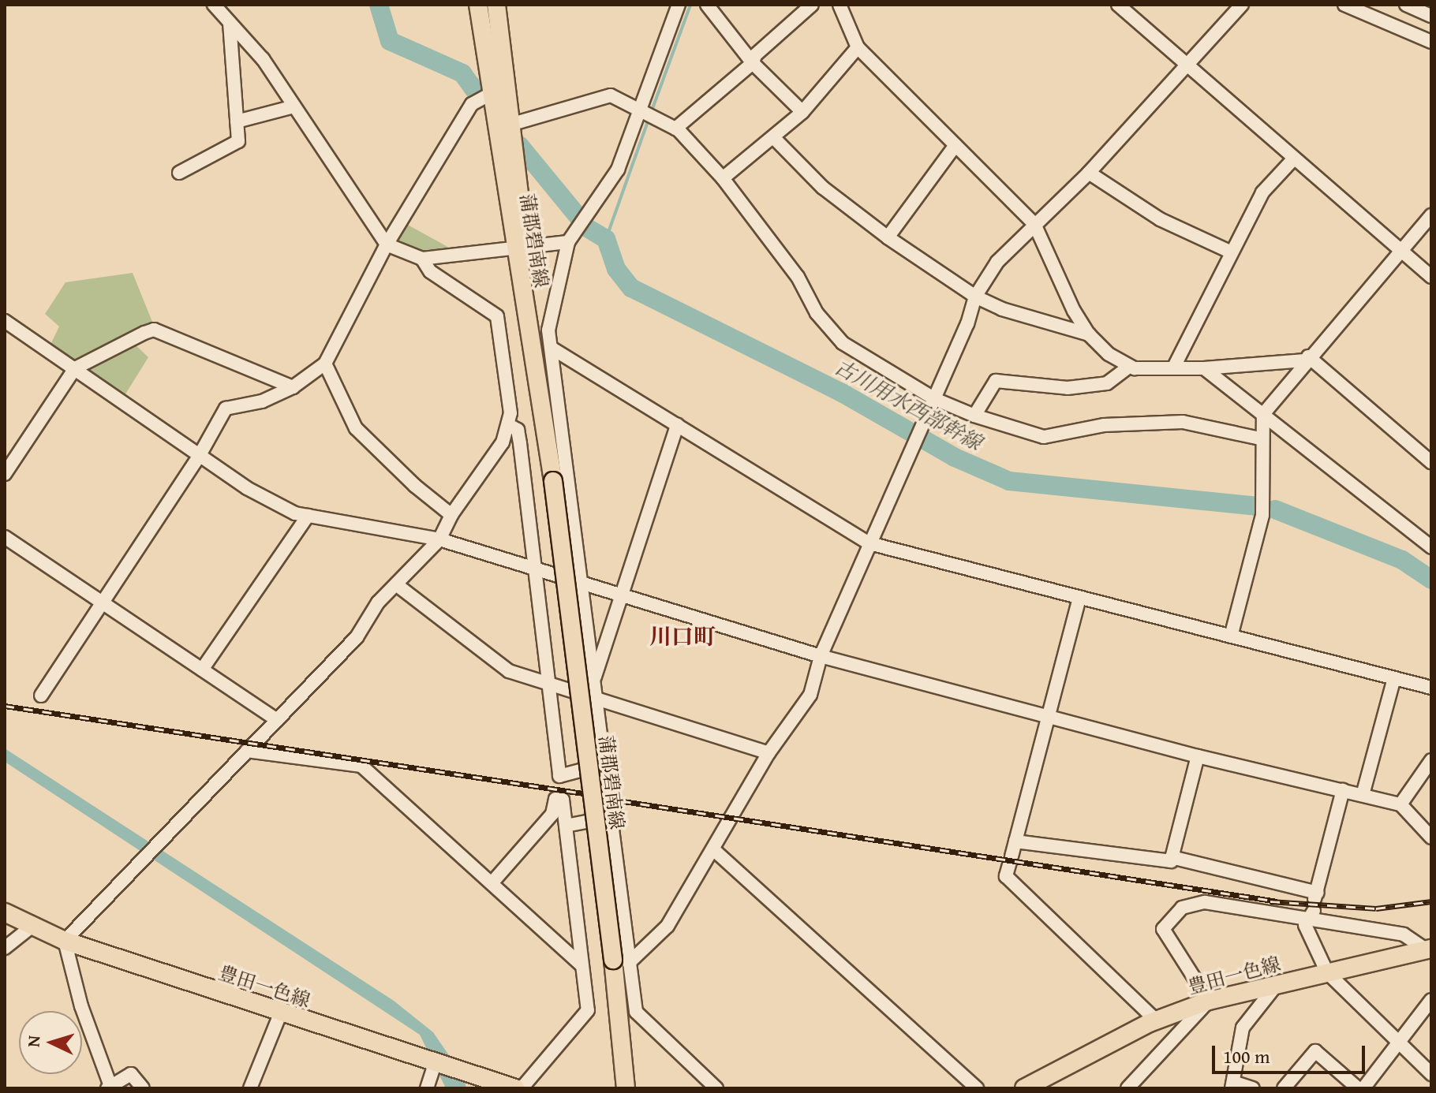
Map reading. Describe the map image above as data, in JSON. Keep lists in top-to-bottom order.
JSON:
{
  "streets": {
    "main road": ["蒲郡碧南線", "豊田一色線"]
  },
  "districts": ["川口町"],
  "water": ["古川用水西部幹線"],
  "scale_bar": "100 m",
  "north": "left"
}
